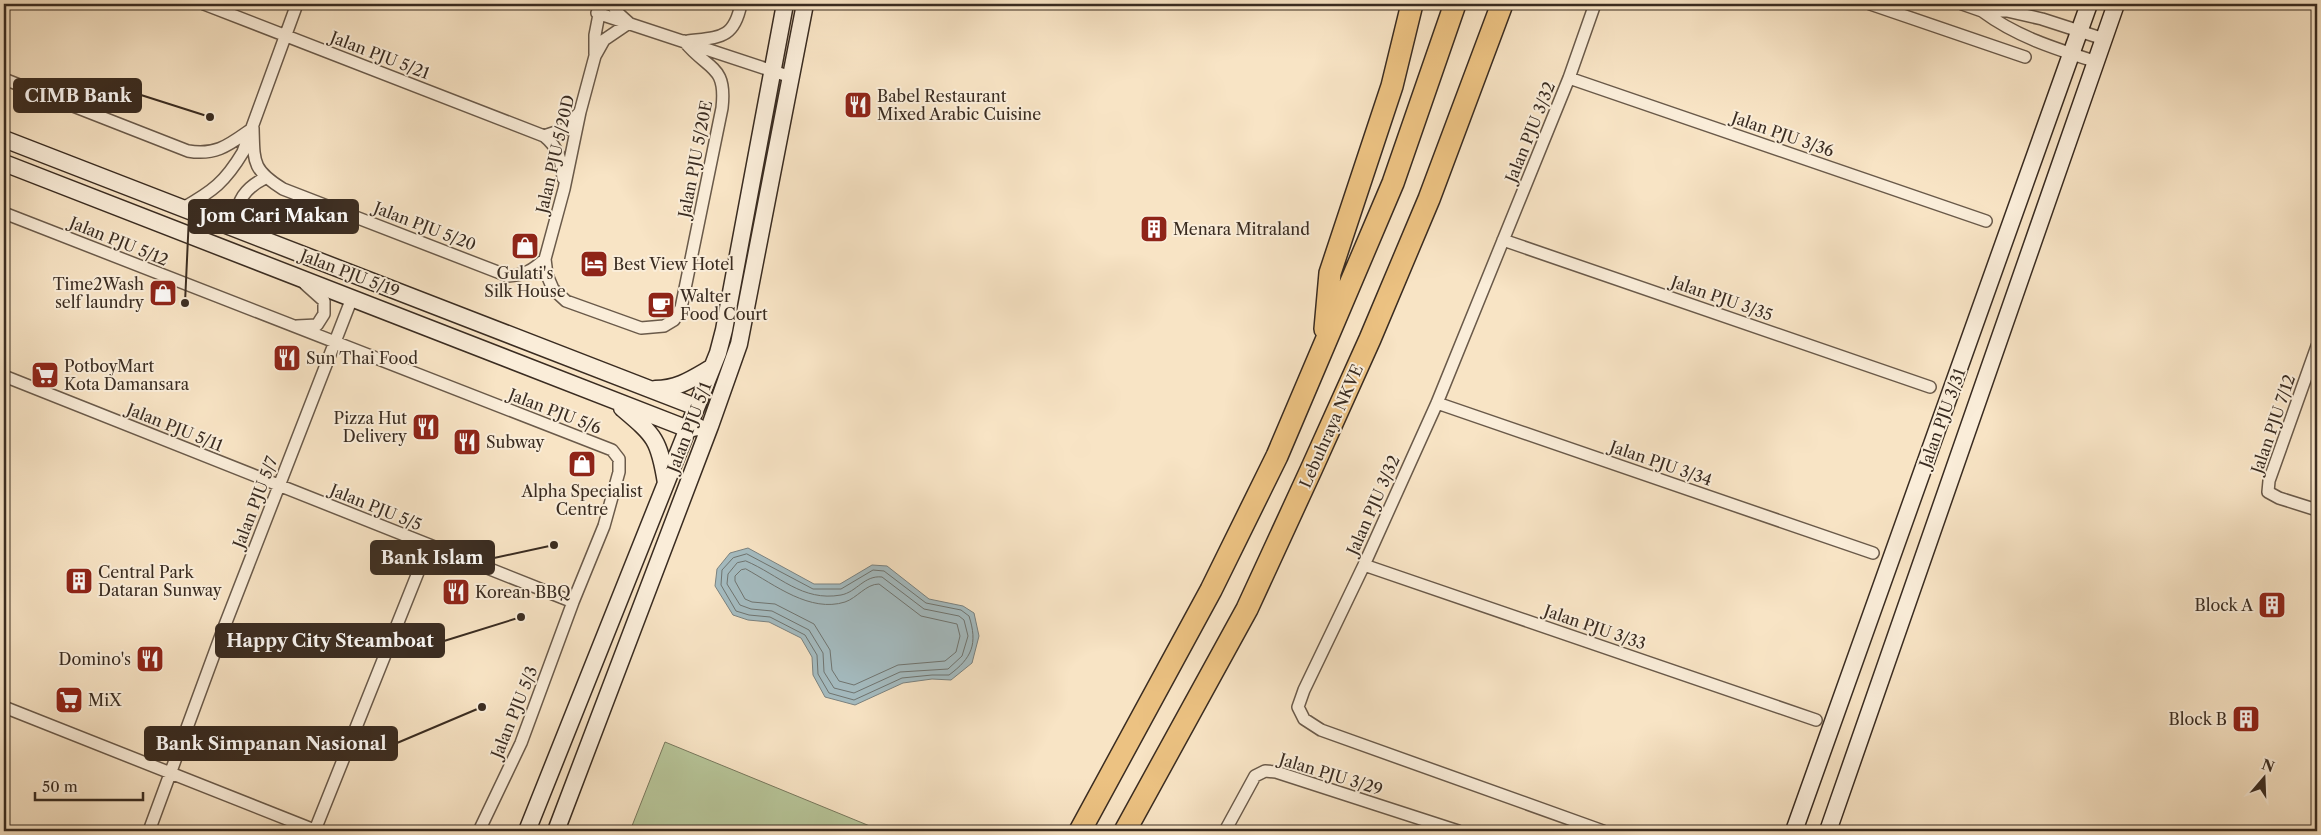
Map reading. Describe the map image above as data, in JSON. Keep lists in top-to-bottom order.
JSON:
{
  "streets": {
    "highway": ["Lebuhraya NKVE"],
    "street": [
      "Jalan PJU 5/21",
      "Jalan PJU 3/32",
      "Jalan PJU 3/36",
      "Jalan PJU 5/20D",
      "Jalan PJU 5/20E",
      "Jalan PJU 5/20",
      "Jalan PJU 5/12",
      "Jalan PJU 5/19",
      "Jalan PJU 3/35",
      "Jalan PJU 5/6",
      "Jalan PJU 3/31",
      "Jalan PJU 7/12",
      "Jalan PJU 5/11",
      "Jalan PJU 5/1",
      "Jalan PJU 3/34",
      "Jalan PJU 5/7",
      "Jalan PJU 5/5",
      "Jalan PJU 3/33",
      "Jalan PJU 5/3",
      "Jalan PJU 3/29"
    ]
  },
  "crossings": [
    ["Jalan PJU 5/21", "Jalan PJU 5/20D"],
    ["Jalan PJU 3/32", "Jalan PJU 3/36"],
    ["Jalan PJU 3/32", "Jalan PJU 3/35"],
    ["Jalan PJU 3/32", "Jalan PJU 3/34"],
    ["Jalan PJU 3/32", "Jalan PJU 3/33"],
    ["Jalan PJU 5/20D", "Jalan PJU 5/20E"],
    ["Jalan PJU 5/20D", "Jalan PJU 5/20"],
    ["Jalan PJU 5/20E", "Jalan PJU 5/20"],
    ["Jalan PJU 5/12", "Jalan PJU 5/6"],
    ["Jalan PJU 5/12", "Jalan PJU 5/7"],
    ["Jalan PJU 5/19", "Jalan PJU 5/1"],
    ["Jalan PJU 5/19", "Jalan PJU 5/7"],
    ["Jalan PJU 5/6", "Jalan PJU 5/7"],
    ["Jalan PJU 5/6", "Jalan PJU 5/5"],
    ["Jalan PJU 5/6", "Jalan PJU 5/3"],
    ["Jalan PJU 5/11", "Jalan PJU 5/7"],
    ["Jalan PJU 5/11", "Jalan PJU 5/5"],
    ["Jalan PJU 5/7", "Jalan PJU 5/5"],
    ["Jalan PJU 5/5", "Jalan PJU 5/3"]
  ],
  "places": {
    "restaurant": [
      "Babel Restaurant Mixed Arabic Cuisine",
      "Sun Thai Food",
      "Pizza Hut Delivery",
      "Subway",
      "Korean BBQ",
      "Domino's"
    ],
    "other": [
      "CIMB Bank",
      "Jom Cari Makan",
      "Bank Islam",
      "Happy City Steamboat",
      "Bank Simpanan Nasional"
    ],
    "building": [
      "Menara Mitraland",
      "Central Park Dataran Sunway",
      "Block A",
      "Block B"
    ],
    "shop": ["Gulati's Silk House", "Time2Wash self laundry", "Alpha Specialist Centre"],
    "hotel": ["Best View Hotel"],
    "cafe": ["Walter Food Court"],
    "supermarket": ["PotboyMart Kota Damansara", "MiX"]
  },
  "scale_bar": "50 m",
  "north": "top"
}
